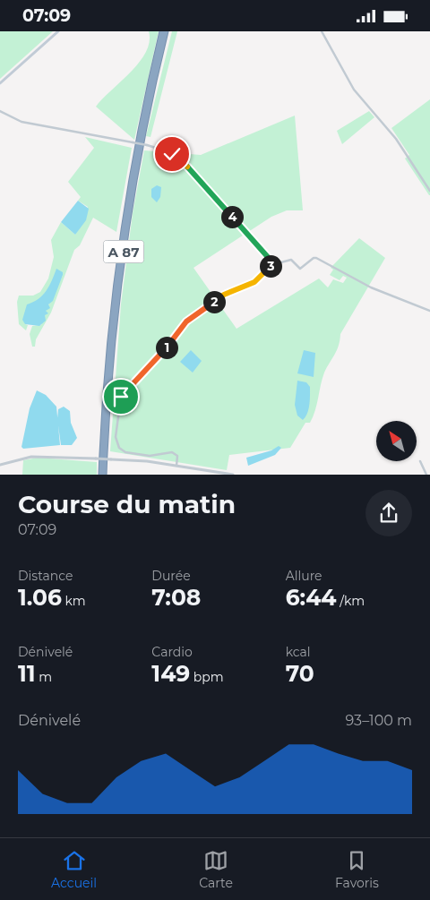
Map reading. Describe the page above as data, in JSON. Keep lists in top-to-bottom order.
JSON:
{
  "streets": {
    "highway": ["A 87"]
  },
  "north": "top left",
  "page": {
    "status": "07:09",
    "pins": [
      "4",
      "3",
      "2",
      "1"
    ],
    "heading": ["Course du matin", "07:09"],
    "stats": [
      ["Distance", "1.06 km"],
      ["Durée", "7:08"],
      ["Allure", "6:44 /km"],
      ["Dénivelé", "11 m"],
      ["Cardio", "149 bpm"],
      ["kcal", "70"]
    ],
    "chart": ["Dénivelé", "93–100 m"],
    "tabs": ["Accueil", "Carte", "Favoris"]
  }
}
